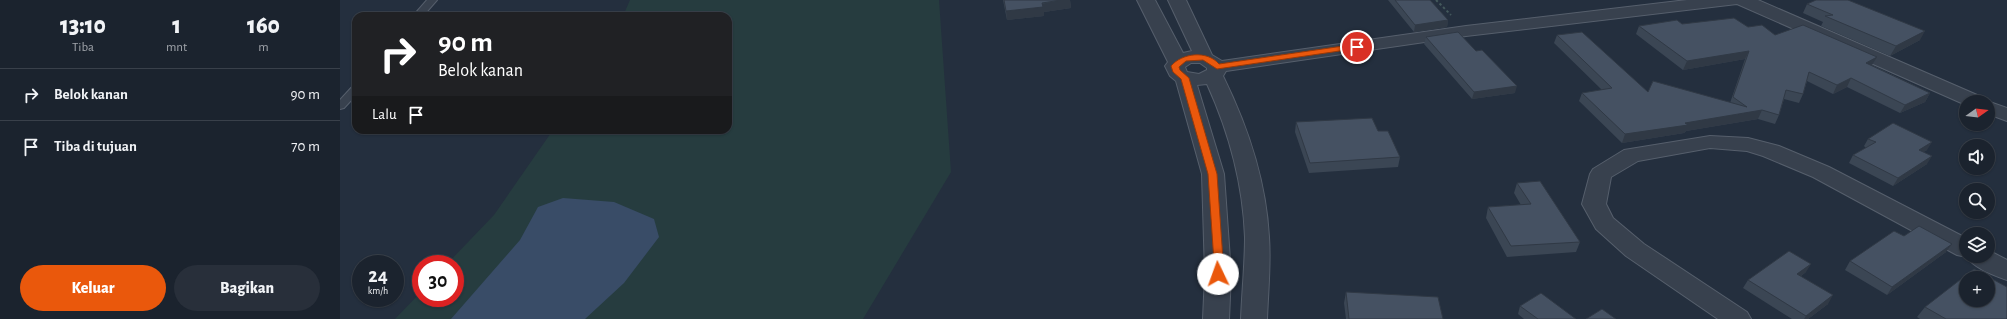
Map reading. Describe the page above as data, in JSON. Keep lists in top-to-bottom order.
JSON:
{
  "north": "right",
  "page": {
    "eta": [
      "13:10",
      "Tiba",
      "1",
      "mnt",
      "160",
      "m"
    ],
    "turn": ["90 m", "Belok kanan"],
    "list": [
      {
        "name": "Belok kanan",
        "value": "90 m"
      },
      {
        "name": "Tiba di tujuan",
        "value": "70 m"
      }
    ],
    "map_buttons": "+",
    "then": "Lalu",
    "speed": "24 km/h",
    "limit": "30",
    "buttons": ["Keluar", "Bagikan"]
  }
}
